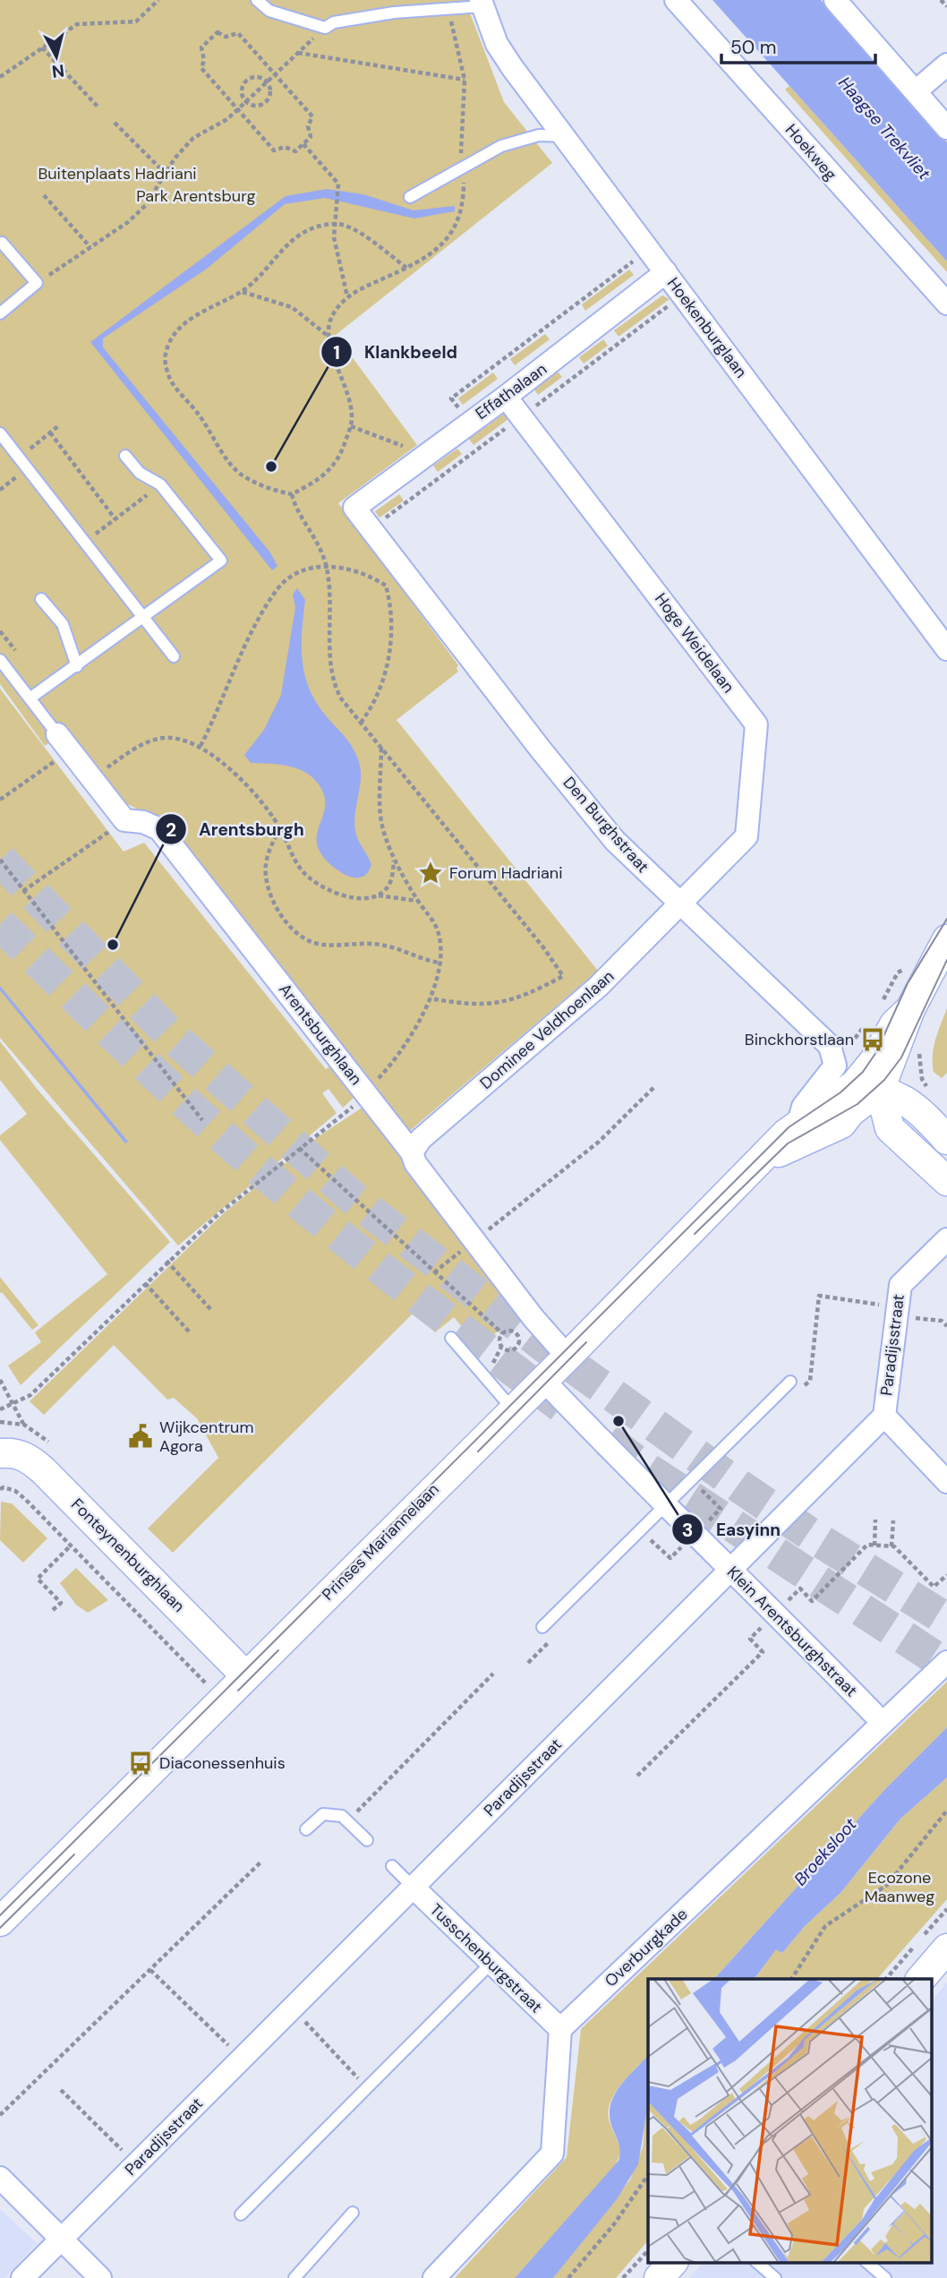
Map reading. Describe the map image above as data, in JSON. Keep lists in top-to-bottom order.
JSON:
{
  "streets": {
    "street": [
      "Hoekweg",
      "Hoekenburglaan",
      "Effathalaan",
      "Hoge Weidelaan",
      "Den Burghstraat",
      "Dominee Veldhoenlaan",
      "Arentsburghlaan",
      "Paradijsstraat",
      "Prinses Mariannelaan",
      "Fonteynenburghlaan",
      "Klein Arentsburghstraat",
      "Overburgkade",
      "Tusschenburgstraat"
    ]
  },
  "crossings": [
    ["Hoekenburglaan", "Effathalaan"],
    ["Effathalaan", "Hoge Weidelaan"],
    ["Effathalaan", "Den Burghstraat"],
    ["Hoge Weidelaan", "Den Burghstraat"],
    ["Hoge Weidelaan", "Dominee Veldhoenlaan"],
    ["Den Burghstraat", "Dominee Veldhoenlaan"],
    ["Den Burghstraat", "Prinses Mariannelaan"],
    ["Dominee Veldhoenlaan", "Arentsburghlaan"],
    ["Arentsburghlaan", "Prinses Mariannelaan"],
    ["Paradijsstraat", "Klein Arentsburghstraat"],
    ["Paradijsstraat", "Tusschenburgstraat"],
    ["Prinses Mariannelaan", "Fonteynenburghlaan"],
    ["Prinses Mariannelaan", "Klein Arentsburghstraat"],
    ["Klein Arentsburghstraat", "Overburgkade"],
    ["Overburgkade", "Tusschenburgstraat"]
  ],
  "water": ["Haagse Trekvliet", "Broeksloot"],
  "parks": ["Buitenplaats Hadriani", "Park Arentsburg", "Ecozone Maanweg"],
  "places": {
    "other": ["Klankbeeld", "Arentsburgh", "Easyinn"],
    "place": ["Forum Hadriani"],
    "bus stop": ["Binckhorstlaan", "Diaconessenhuis"],
    "public building": ["Wijkcentrum Agora"]
  },
  "scale_bar": "50 m",
  "north": "bottom"
}
